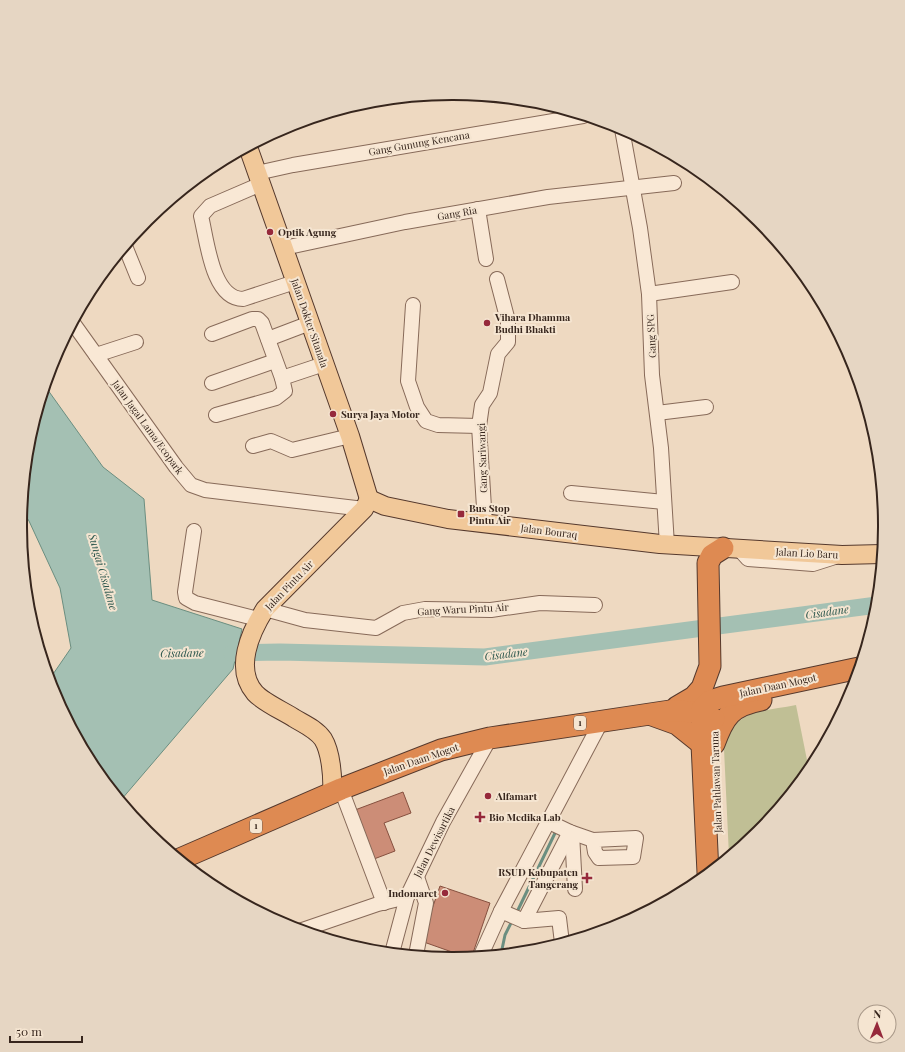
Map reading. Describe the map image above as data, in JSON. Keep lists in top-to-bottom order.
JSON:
{
  "streets": {
    "highway": ["Jalan Daan Mogot", "1", "Jalan Pahlawan Taruna"],
    "main road": [
      "Jalan Dokter Sitanala",
      "Jalan Bouraq",
      "Jalan Lio Baru",
      "Jalan Pintu Air"
    ],
    "street": [
      "Gang Gunung Kencana",
      "Gang Ria",
      "Gang SPG",
      "Jalan Jagal Lama/Ecopark",
      "Gang Sariwangi",
      "Gang Waru Pintu Air",
      "Jalan Dewisartika"
    ]
  },
  "crossings": [
    ["Gang Gunung Kencana", "Jalan Dokter Sitanala"],
    ["Gang Ria", "Jalan Dokter Sitanala"],
    ["Gang Ria", "Gang SPG"],
    ["Jalan Dokter Sitanala", "Jalan Jagal Lama/Ecopark"],
    ["Jalan Dokter Sitanala", "Jalan Bouraq"],
    ["Jalan Dokter Sitanala", "Jalan Pintu Air"],
    ["Gang SPG", "Jalan Bouraq"],
    ["Jalan Jagal Lama/Ecopark", "Jalan Bouraq"],
    ["Jalan Jagal Lama/Ecopark", "Jalan Pintu Air"],
    ["Gang Sariwangi", "Jalan Bouraq"],
    ["Jalan Bouraq", "Jalan Lio Baru"],
    ["Jalan Bouraq", "Jalan Pintu Air"],
    ["Jalan Pintu Air", "Gang Waru Pintu Air"],
    ["Jalan Pintu Air", "Jalan Daan Mogot"],
    ["Jalan Daan Mogot", "Jalan Pahlawan Taruna"],
    ["Jalan Daan Mogot", "Jalan Dewisartika"]
  ],
  "water": ["Sungai Cisadane", "Cisadane"],
  "places": {
    "other": [
      "Optik Agung",
      "Vihara Dhamma Budhi Bhakti",
      "Surya Jaya Motor",
      "Alfamart",
      "Indomaret"
    ],
    "transit": ["Bus Stop Pintu Air"],
    "health": ["Bio Medika Lab", "RSUD Kabupaten Tangerang"]
  },
  "scale_bar": "50 m",
  "north": "top"
}
